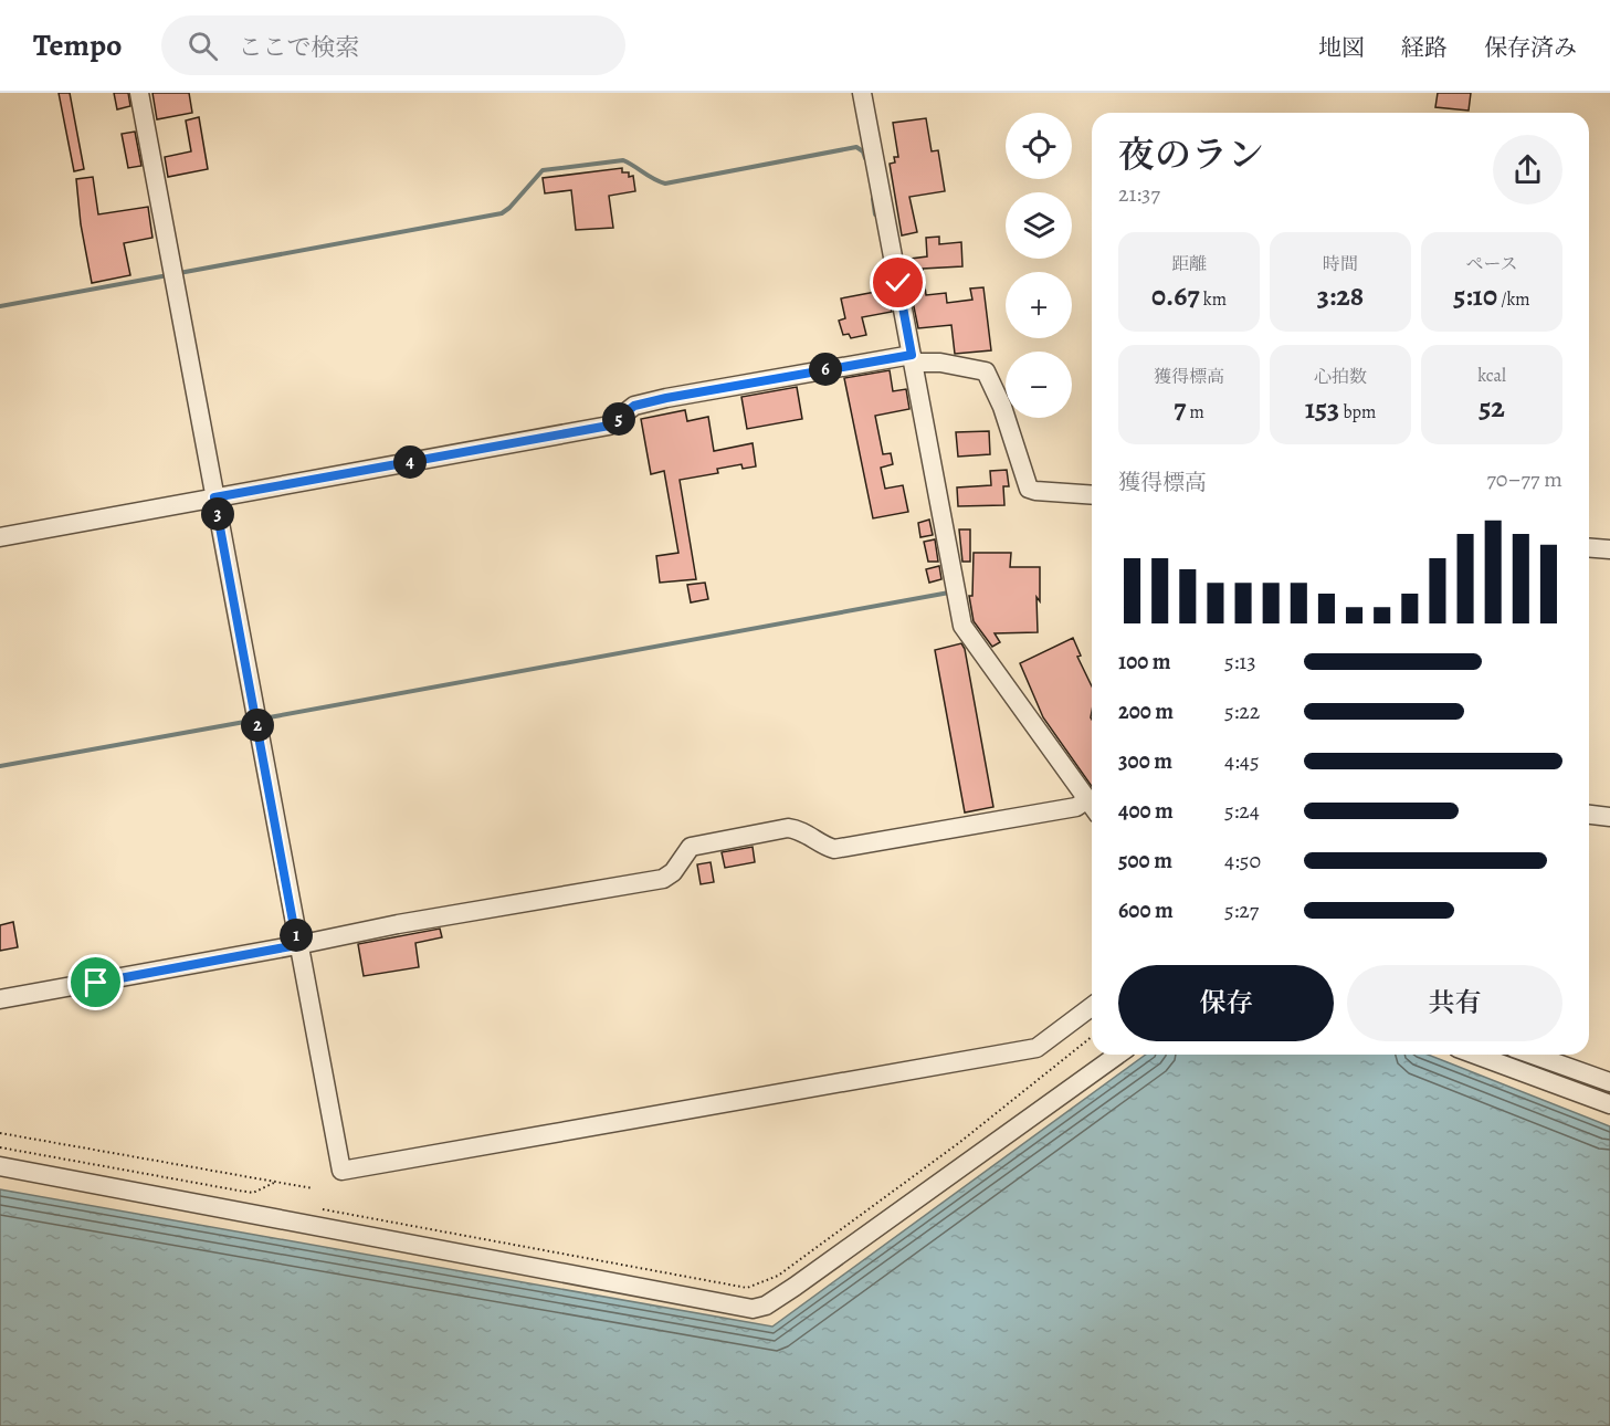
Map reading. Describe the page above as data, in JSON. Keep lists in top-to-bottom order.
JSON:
{
  "page": {
    "header": "Tempo",
    "search": "ここで検索",
    "nav": ["地図", "経路", "保存済み"],
    "map_buttons": ["+", "−"],
    "heading": ["夜のラン", "21:37"],
    "stats": [
      ["距離", "0.67 km"],
      ["時間", "3:28"],
      ["ペース", "5:10 /km"],
      ["獲得標高", "7 m"],
      ["心拍数", "153 bpm"],
      ["kcal", "52"]
    ],
    "pins": [
      "6",
      "5",
      "4",
      "3",
      "2",
      "1"
    ],
    "chart": ["獲得標高", "70–77 m"],
    "list": [
      {
        "name": "100 m",
        "note": "5:13"
      },
      {
        "name": "200 m",
        "note": "5:22"
      },
      {
        "name": "300 m",
        "note": "4:45"
      },
      {
        "name": "400 m",
        "note": "5:24"
      },
      {
        "name": "500 m",
        "note": "4:50"
      },
      {
        "name": "600 m",
        "note": "5:27"
      }
    ],
    "buttons": ["保存", "共有"]
  }
}
